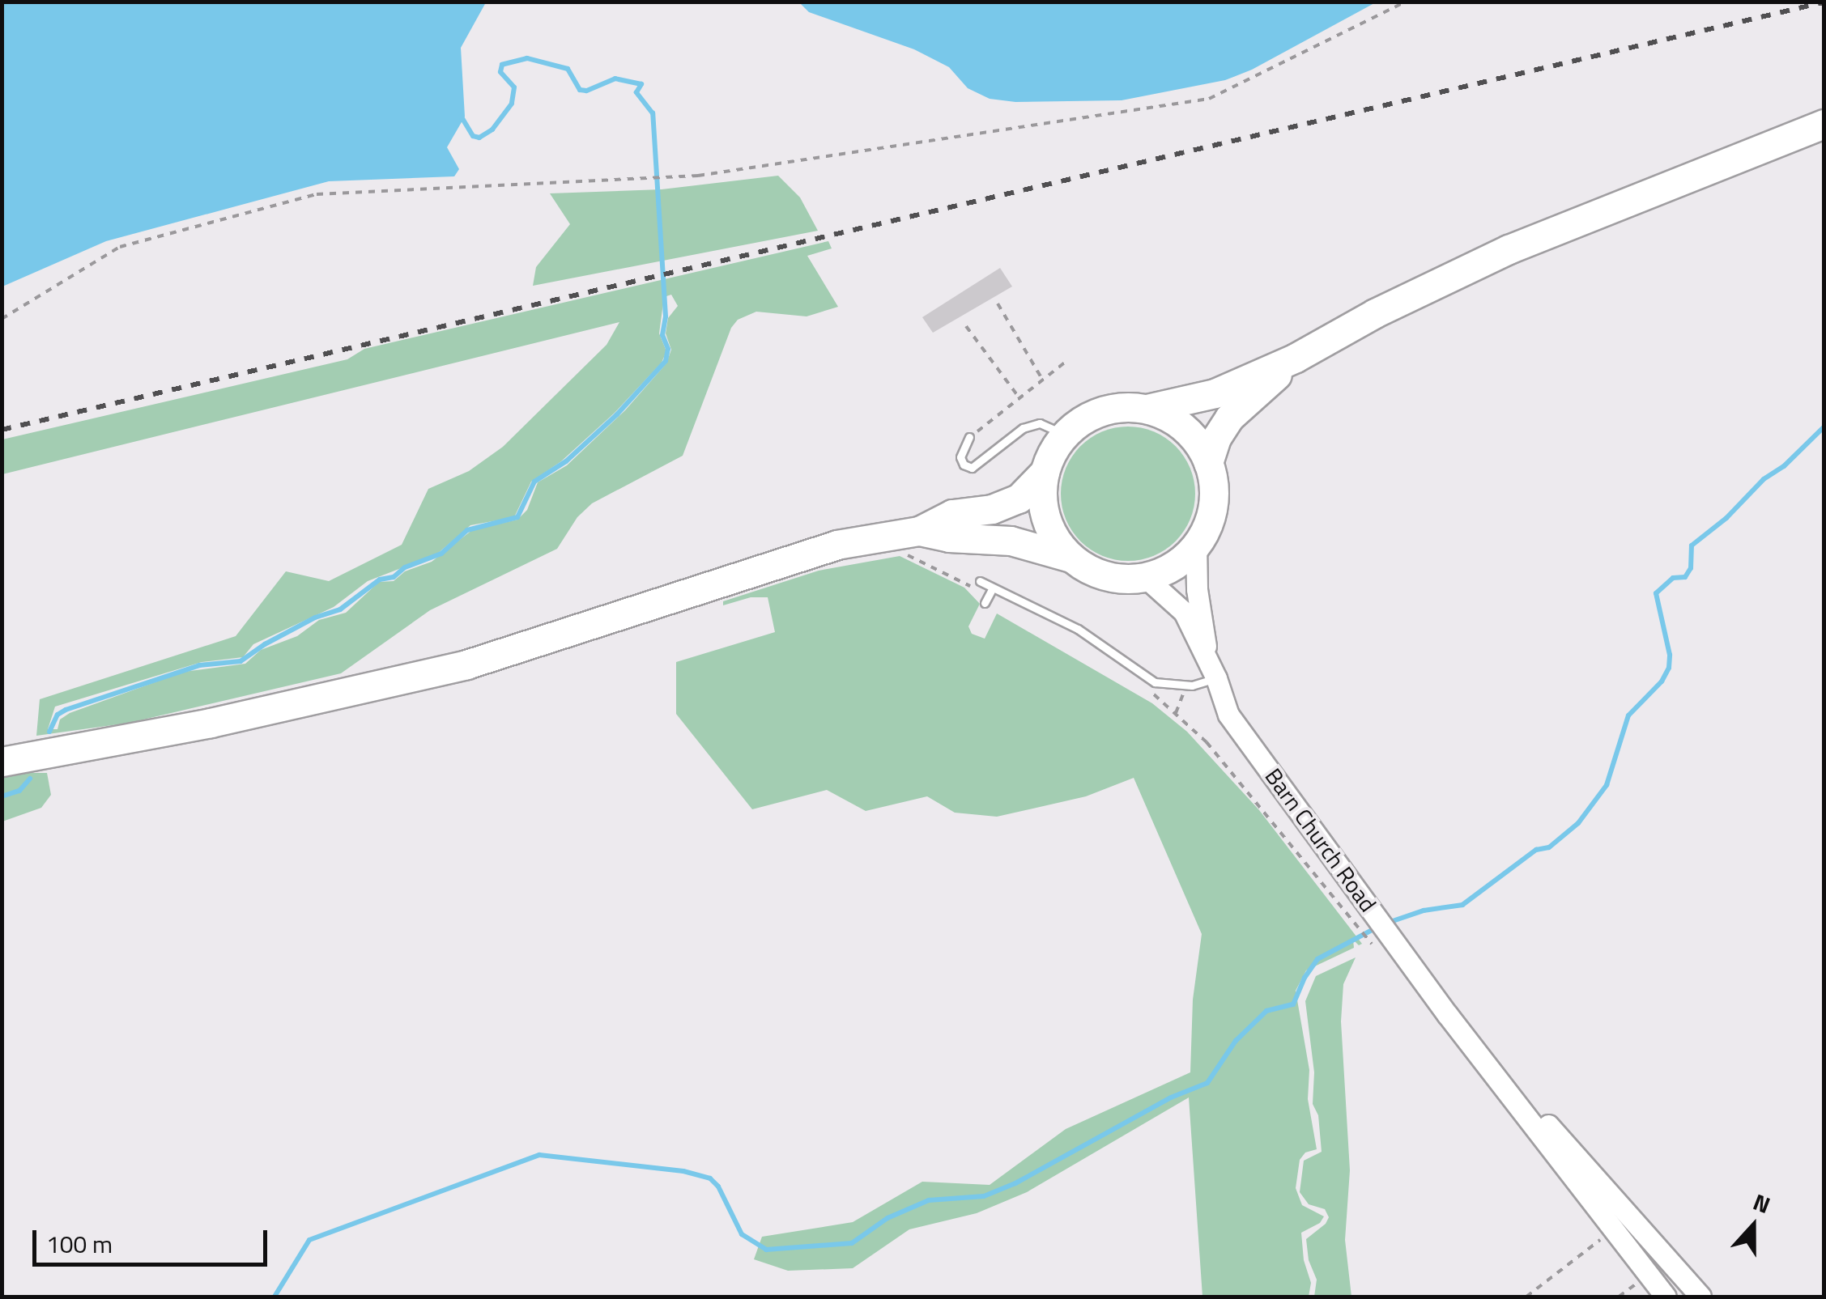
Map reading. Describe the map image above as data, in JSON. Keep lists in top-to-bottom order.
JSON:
{
  "streets": {
    "street": ["Barn Church Road"]
  },
  "scale_bar": "100 m",
  "north": "top"
}
